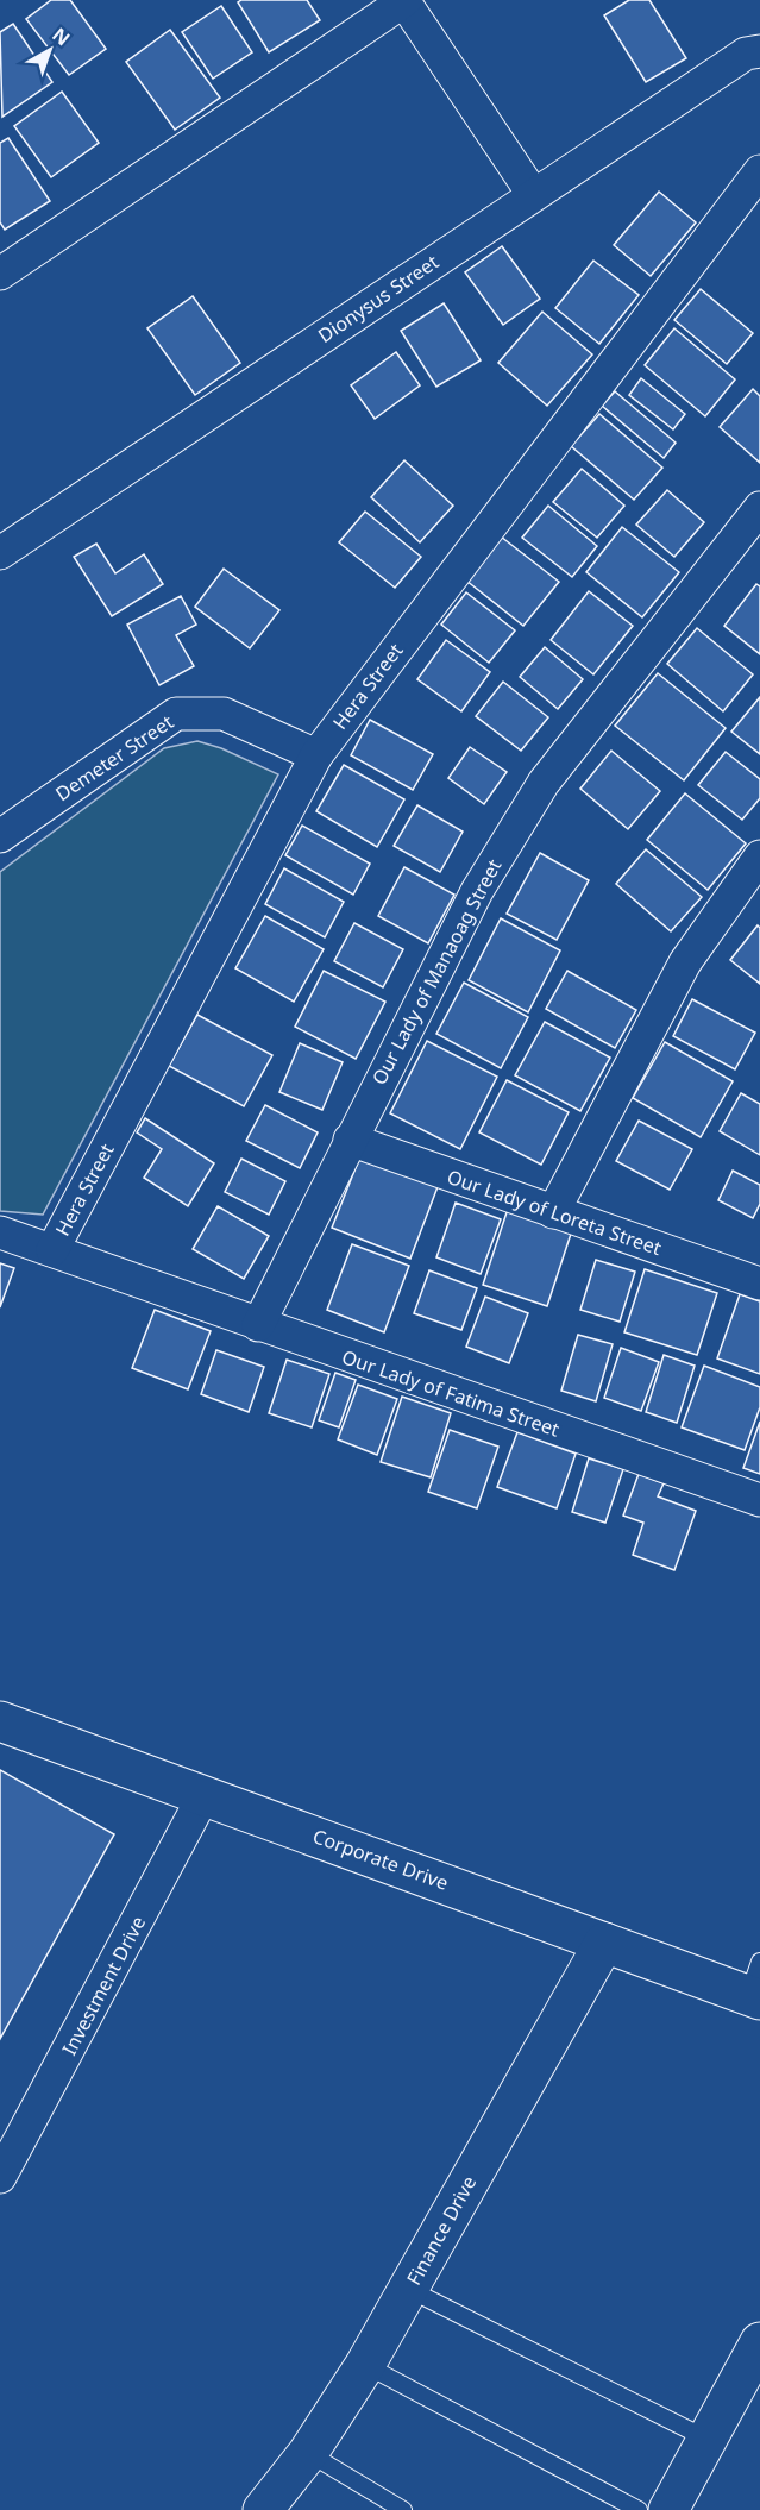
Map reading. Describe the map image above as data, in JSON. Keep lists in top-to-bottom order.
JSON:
{
  "streets": {
    "main road": ["Corporate Drive", "Finance Drive"],
    "street": [
      "Dionysus Street",
      "Hera Street",
      "Demeter Street",
      "Our Lady of Manaoag Street",
      "Our Lady of Loreta Street",
      "Our Lady of Fatima Street",
      "Investment Drive"
    ]
  },
  "crossings": [
    ["Hera Street", "Demeter Street"],
    ["Hera Street", "Our Lady of Fatima Street"],
    ["Our Lady of Manaoag Street", "Our Lady of Loreta Street"],
    ["Our Lady of Manaoag Street", "Our Lady of Fatima Street"],
    ["Corporate Drive", "Investment Drive"],
    ["Corporate Drive", "Finance Drive"]
  ],
  "north": "top right"
}
